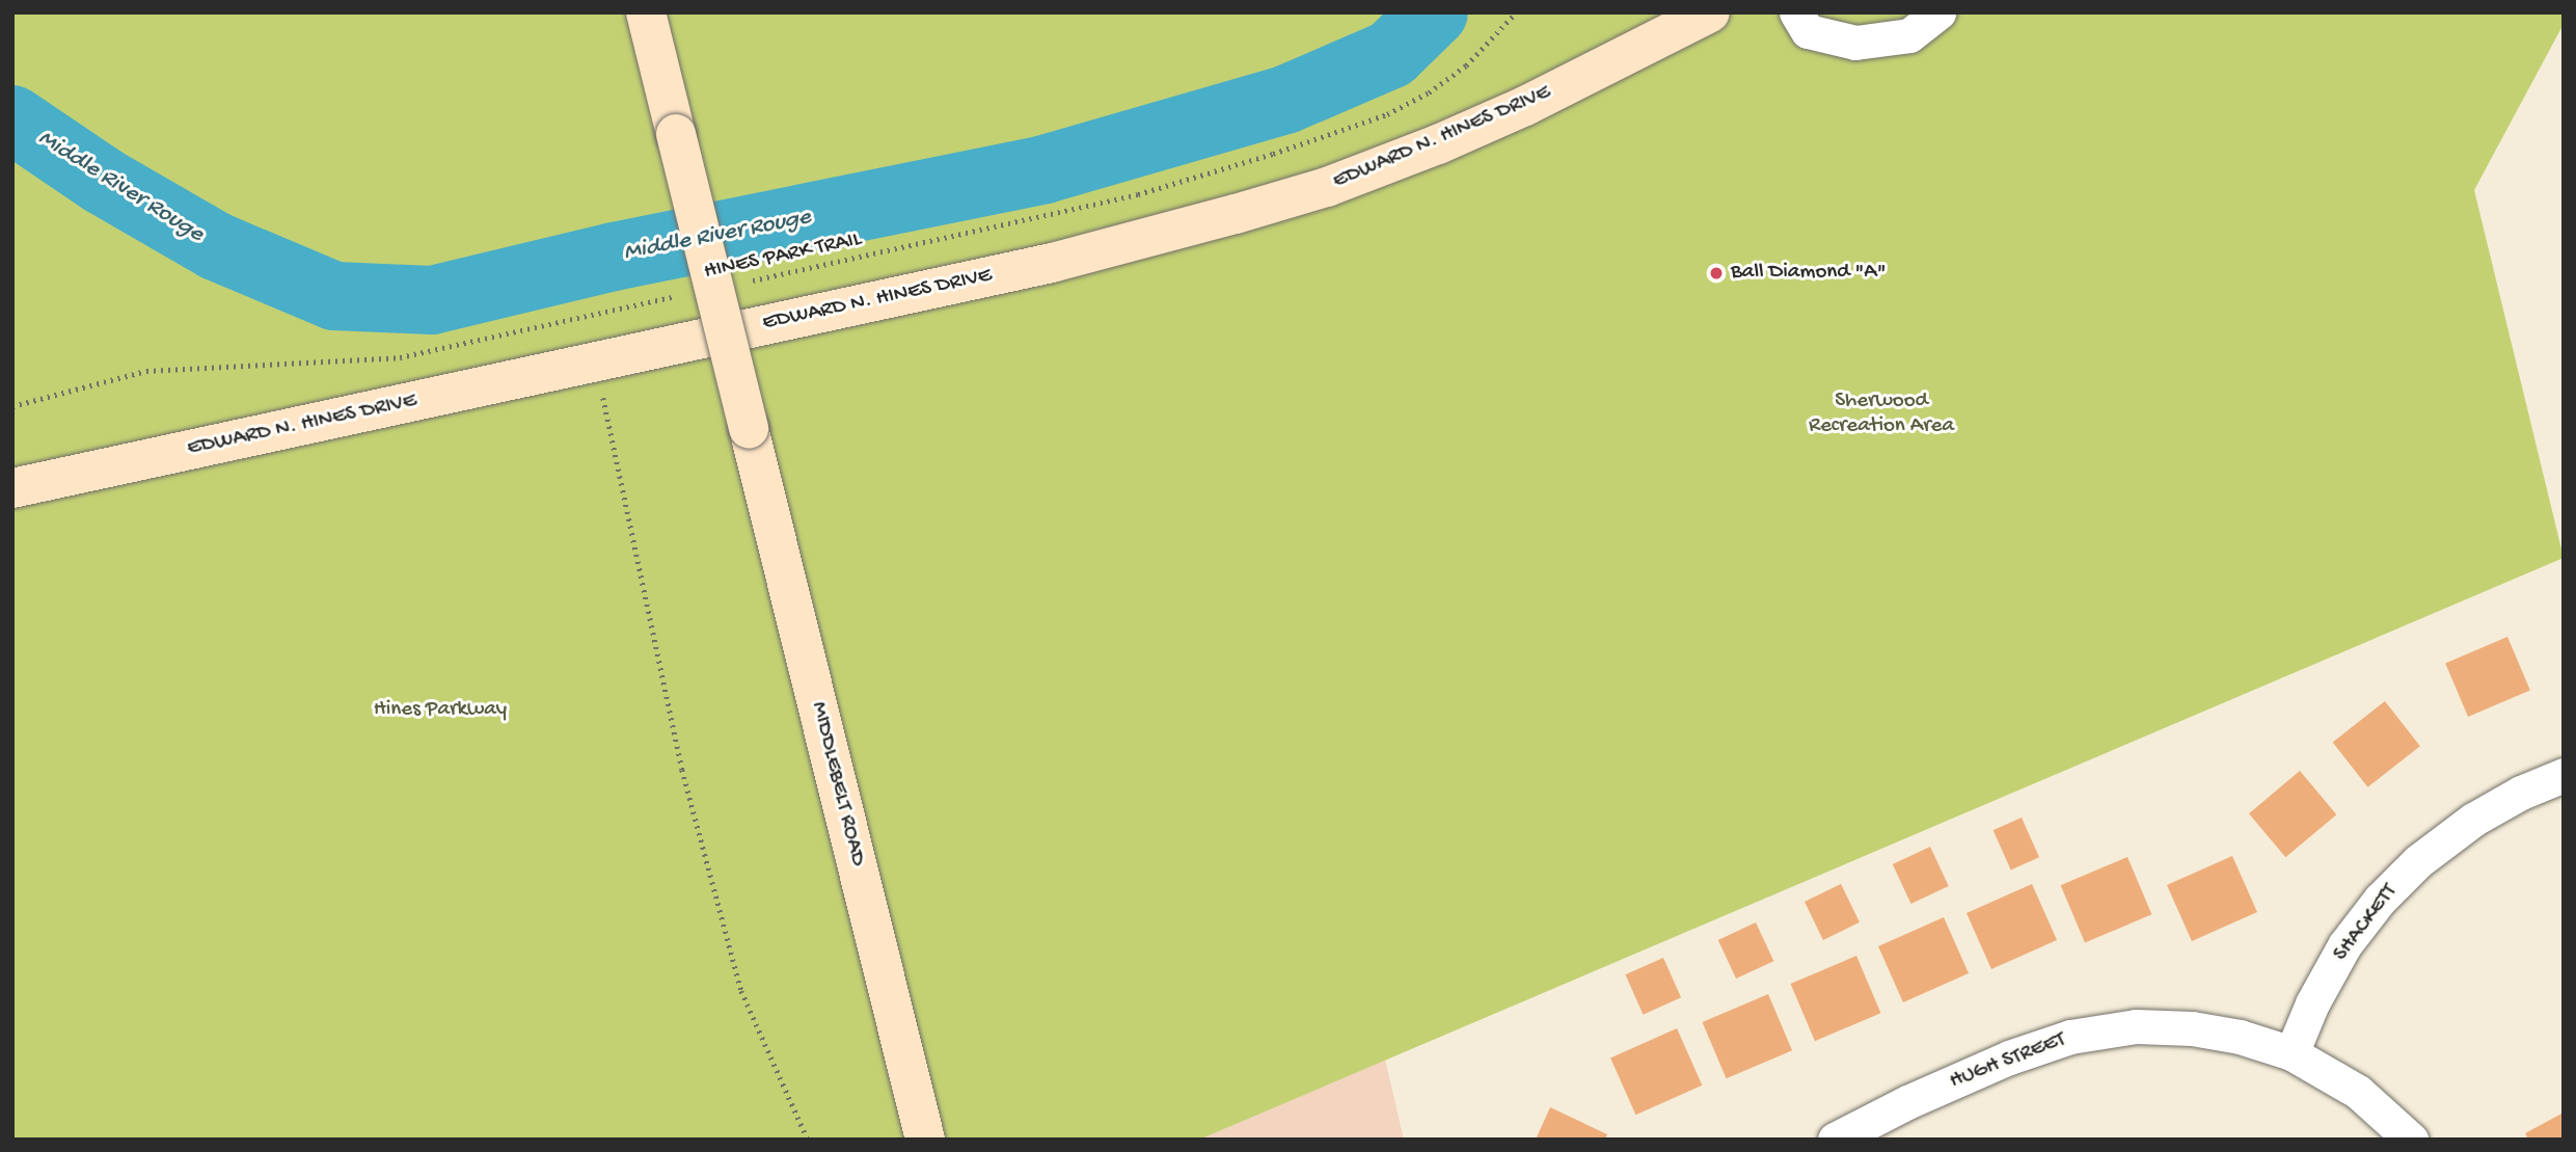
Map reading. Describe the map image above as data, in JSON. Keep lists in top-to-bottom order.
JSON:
{
  "streets": {
    "street": [
      "EDWARD N. HINES DRIVE",
      "MIDDLEBELT ROAD",
      "SHACKETT",
      "HUGH STREET"
    ],
    "path": ["HINES PARK TRAIL"]
  },
  "crossings": [
    ["SHACKETT", "HUGH STREET"]
  ],
  "water": ["Middle River Rouge"],
  "parks": ["Sherwood Recreation Area", "Hines Parkway"],
  "places": ["Ball Diamond \"A\""]
}
